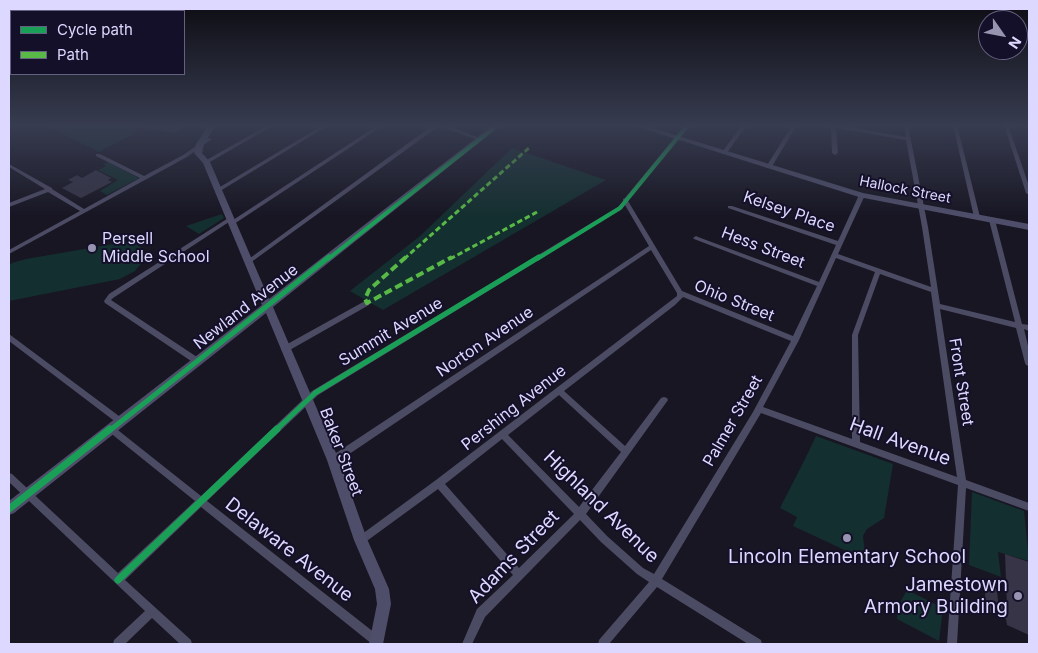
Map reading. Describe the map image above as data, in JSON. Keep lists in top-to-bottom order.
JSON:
{
  "streets": {
    "street": [
      "Hallock Street",
      "Kelsey Place",
      "Hess Street",
      "Ohio Street",
      "Newland Avenue",
      "Summit Avenue",
      "Norton Avenue",
      "Front Street",
      "Pershing Avenue",
      "Palmer Street",
      "Hall Avenue",
      "Baker Street",
      "Highland Avenue",
      "Delaware Avenue",
      "Adams Street"
    ]
  },
  "crossings": [
    ["Hallock Street", "Front Street"],
    ["Hallock Street", "Palmer Street"],
    ["Kelsey Place", "Palmer Street"],
    ["Hess Street", "Palmer Street"],
    ["Ohio Street", "Summit Avenue"],
    ["Ohio Street", "Norton Avenue"],
    ["Ohio Street", "Pershing Avenue"],
    ["Ohio Street", "Palmer Street"],
    ["Newland Avenue", "Baker Street"],
    ["Newland Avenue", "Delaware Avenue"],
    ["Summit Avenue", "Baker Street"],
    ["Summit Avenue", "Delaware Avenue"],
    ["Norton Avenue", "Baker Street"],
    ["Front Street", "Hall Avenue"],
    ["Pershing Avenue", "Baker Street"],
    ["Pershing Avenue", "Highland Avenue"],
    ["Palmer Street", "Hall Avenue"],
    ["Palmer Street", "Highland Avenue"],
    ["Baker Street", "Delaware Avenue"],
    ["Highland Avenue", "Adams Street"]
  ],
  "places": ["Persell Middle School", "Lincoln Elementary School", "Jamestown Armory Building"],
  "legend": ["Cycle path", "Path"],
  "north": "bottom right"
}
